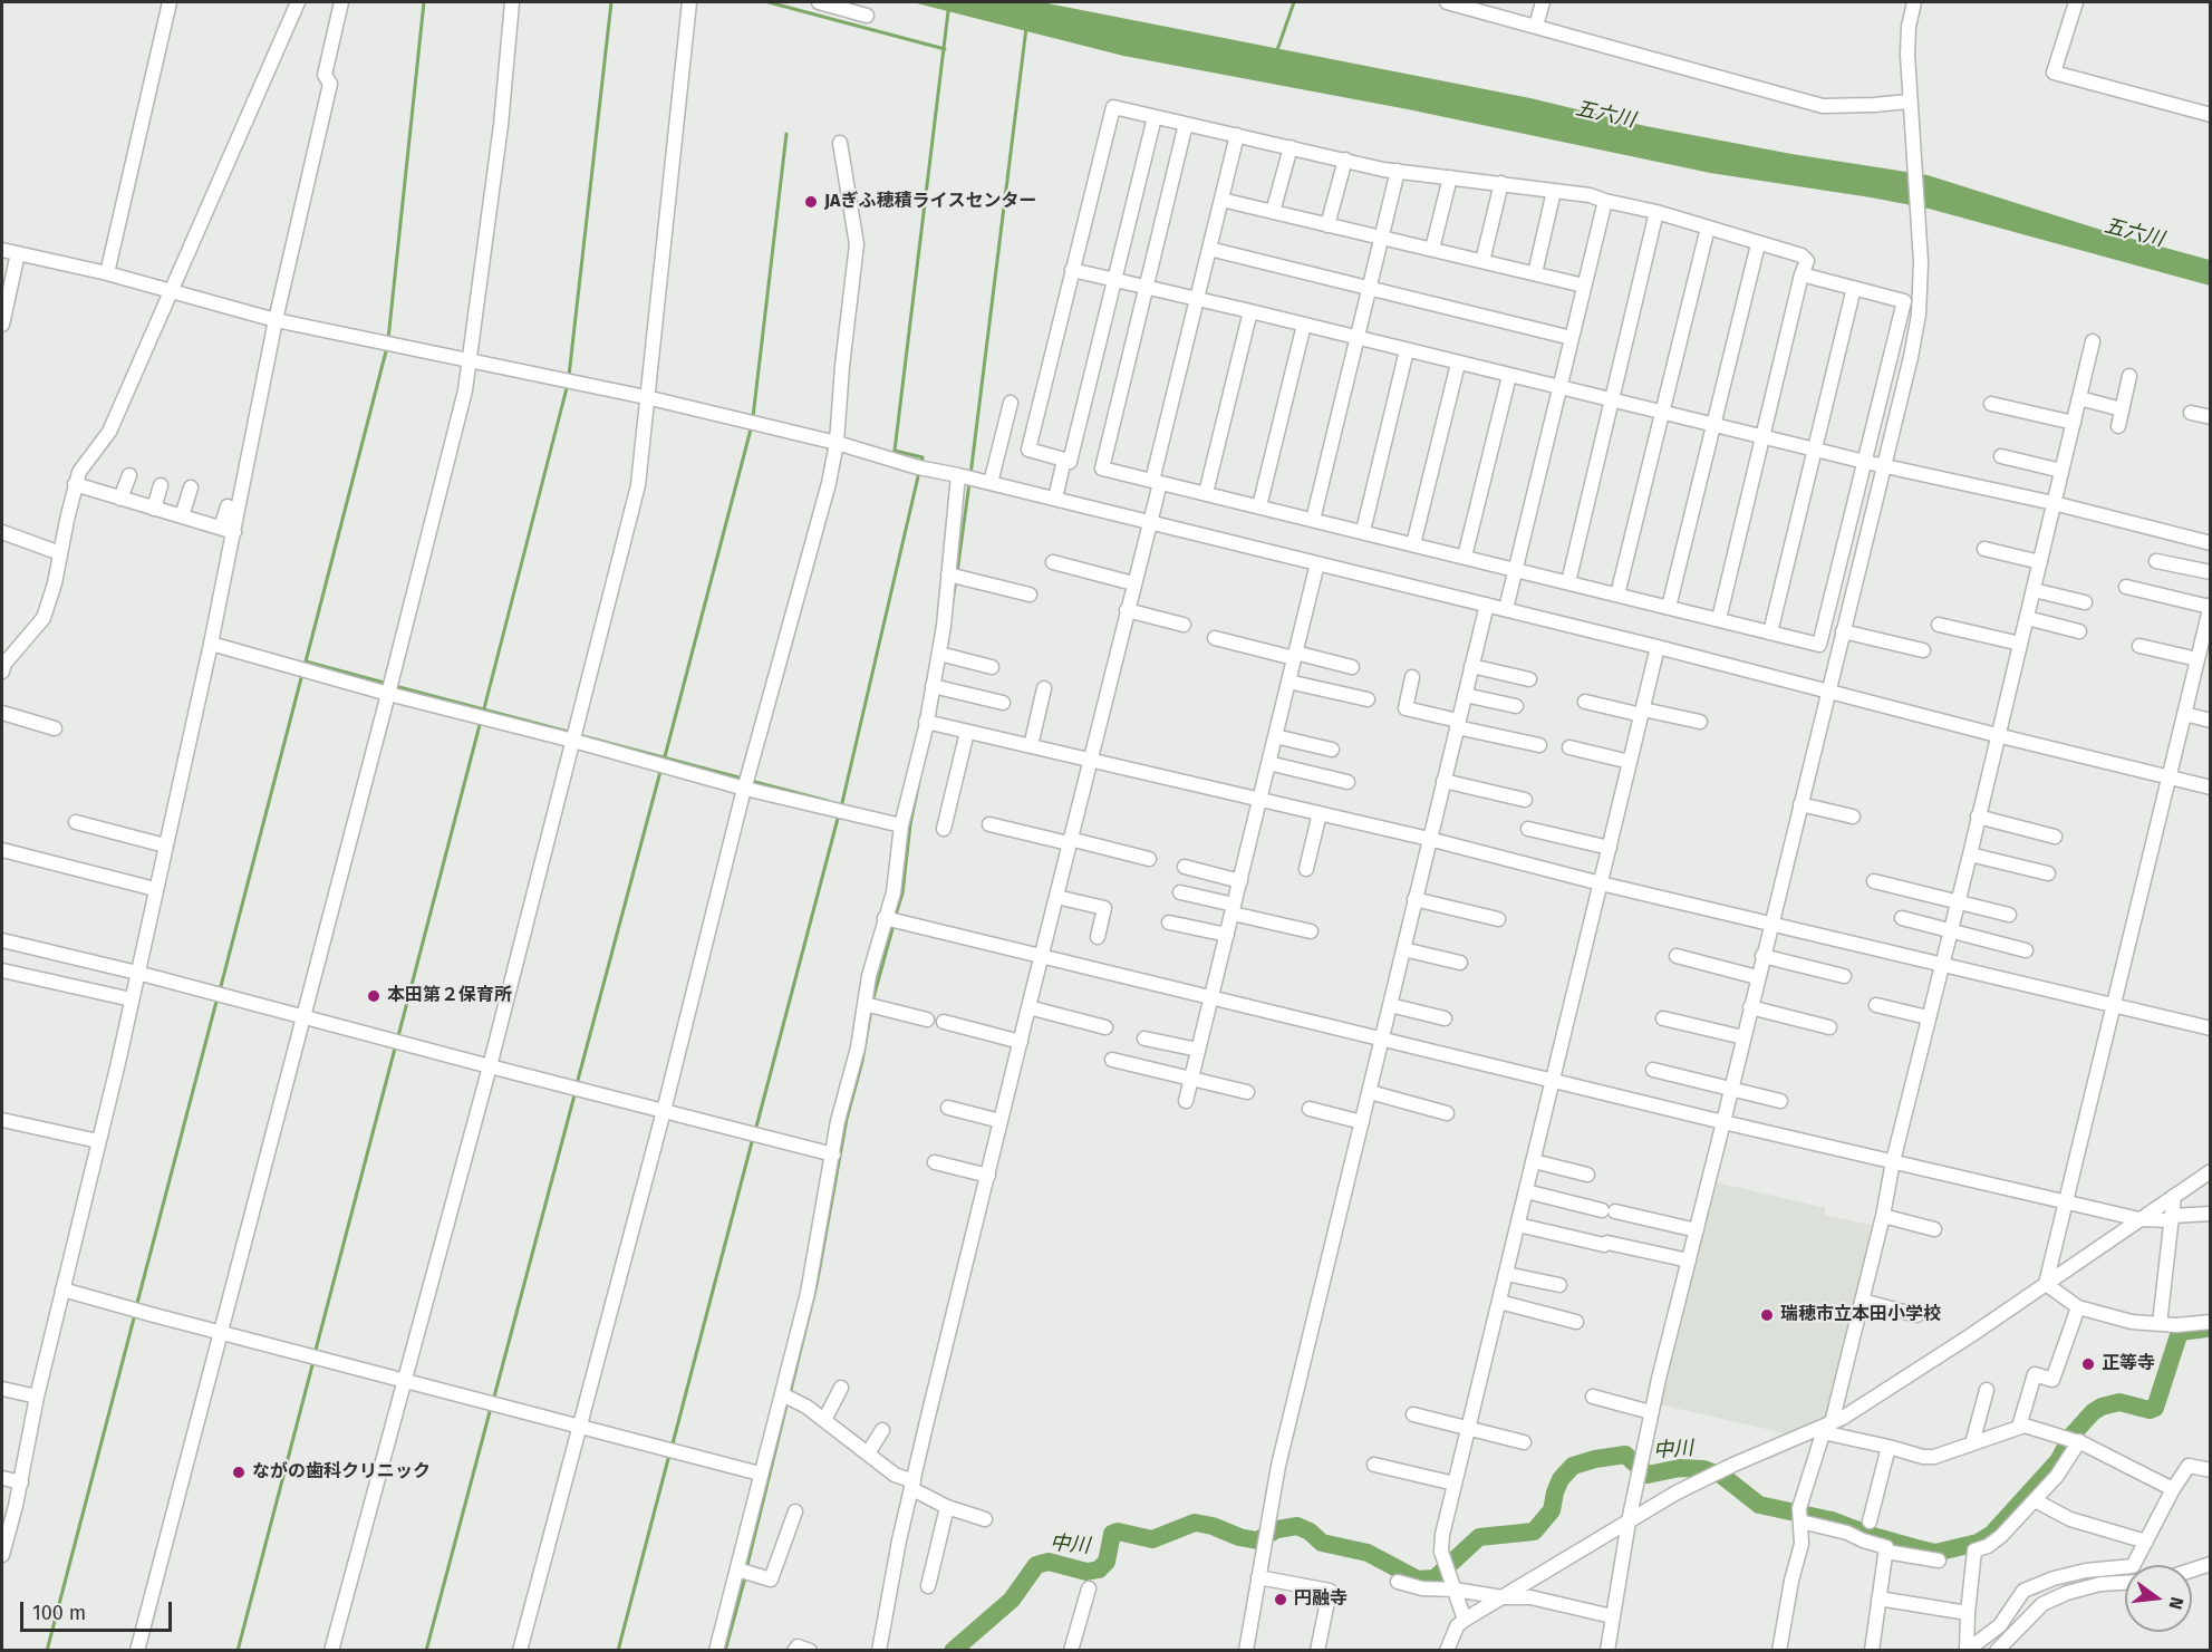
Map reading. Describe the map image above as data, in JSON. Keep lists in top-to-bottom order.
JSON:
{
  "water": ["五六川", "中川"],
  "places": [
    "JAぎふ穂積ライスセンター",
    "本田第２保育所",
    "瑞穂市立本田小学校",
    "正等寺",
    "ながの歯科クリニック",
    "円融寺"
  ],
  "scale_bar": "100 m",
  "north": "right"
}
